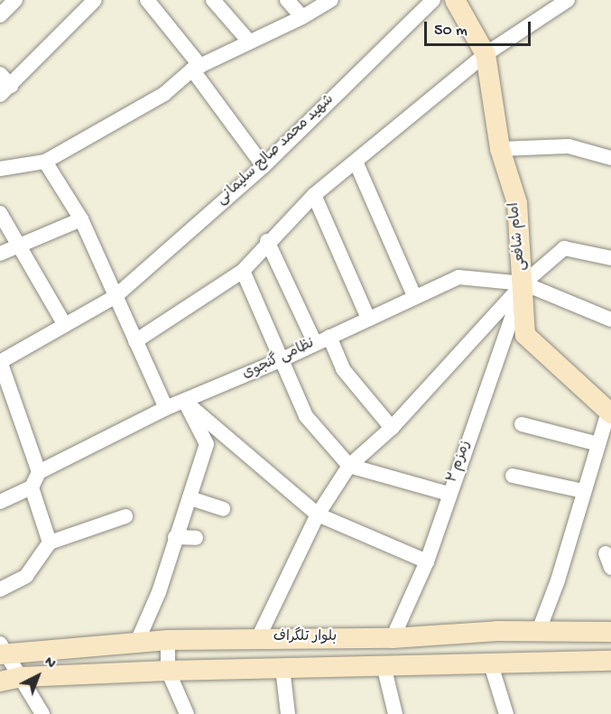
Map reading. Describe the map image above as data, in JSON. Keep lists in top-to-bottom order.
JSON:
{
  "streets": {
    "street": [
      "شهید محمد صالح سلیمانی",
      "امام شافعی",
      "نظامی گنجوی",
      "زمزم ۲",
      "بلوار تلگراف"
    ]
  },
  "crossings": [
    ["امام شافعی", "نظامی گنجوی"],
    ["امام شافعی", "زمزم ۲"],
    ["نظامی گنجوی", "زمزم ۲"],
    ["زمزم ۲", "بلوار تلگراف"]
  ],
  "scale_bar": "50 m",
  "north": "top right"
}
